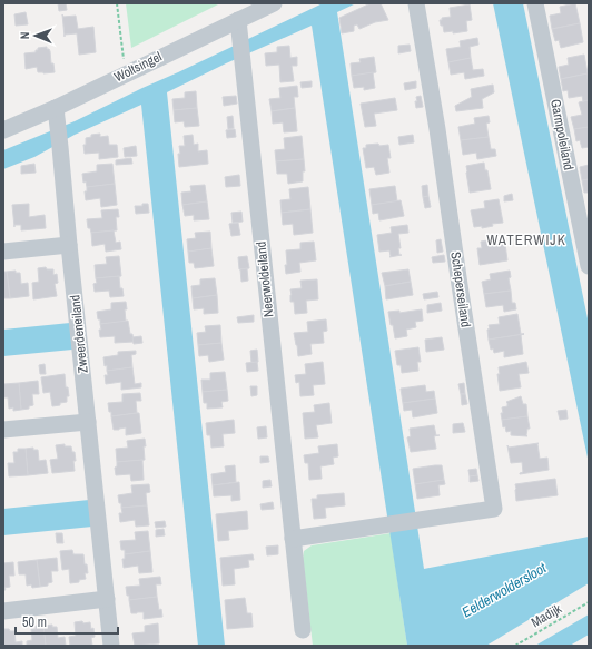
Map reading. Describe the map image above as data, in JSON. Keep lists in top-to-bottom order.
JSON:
{
  "streets": {
    "street": [
      "Woltsingel",
      "Garmpoleiland",
      "Neerwoldeiland",
      "Scheperseiland",
      "Zweerdeneiland"
    ],
    "path": ["Madijk"]
  },
  "crossings": [
    ["Woltsingel", "Neerwoldeiland"],
    ["Woltsingel", "Zweerdeneiland"],
    ["Neerwoldeiland", "Scheperseiland"]
  ],
  "districts": ["WATERWIJK"],
  "water": ["Eelderwoldersloot"],
  "scale_bar": "50 m",
  "north": "left"
}
